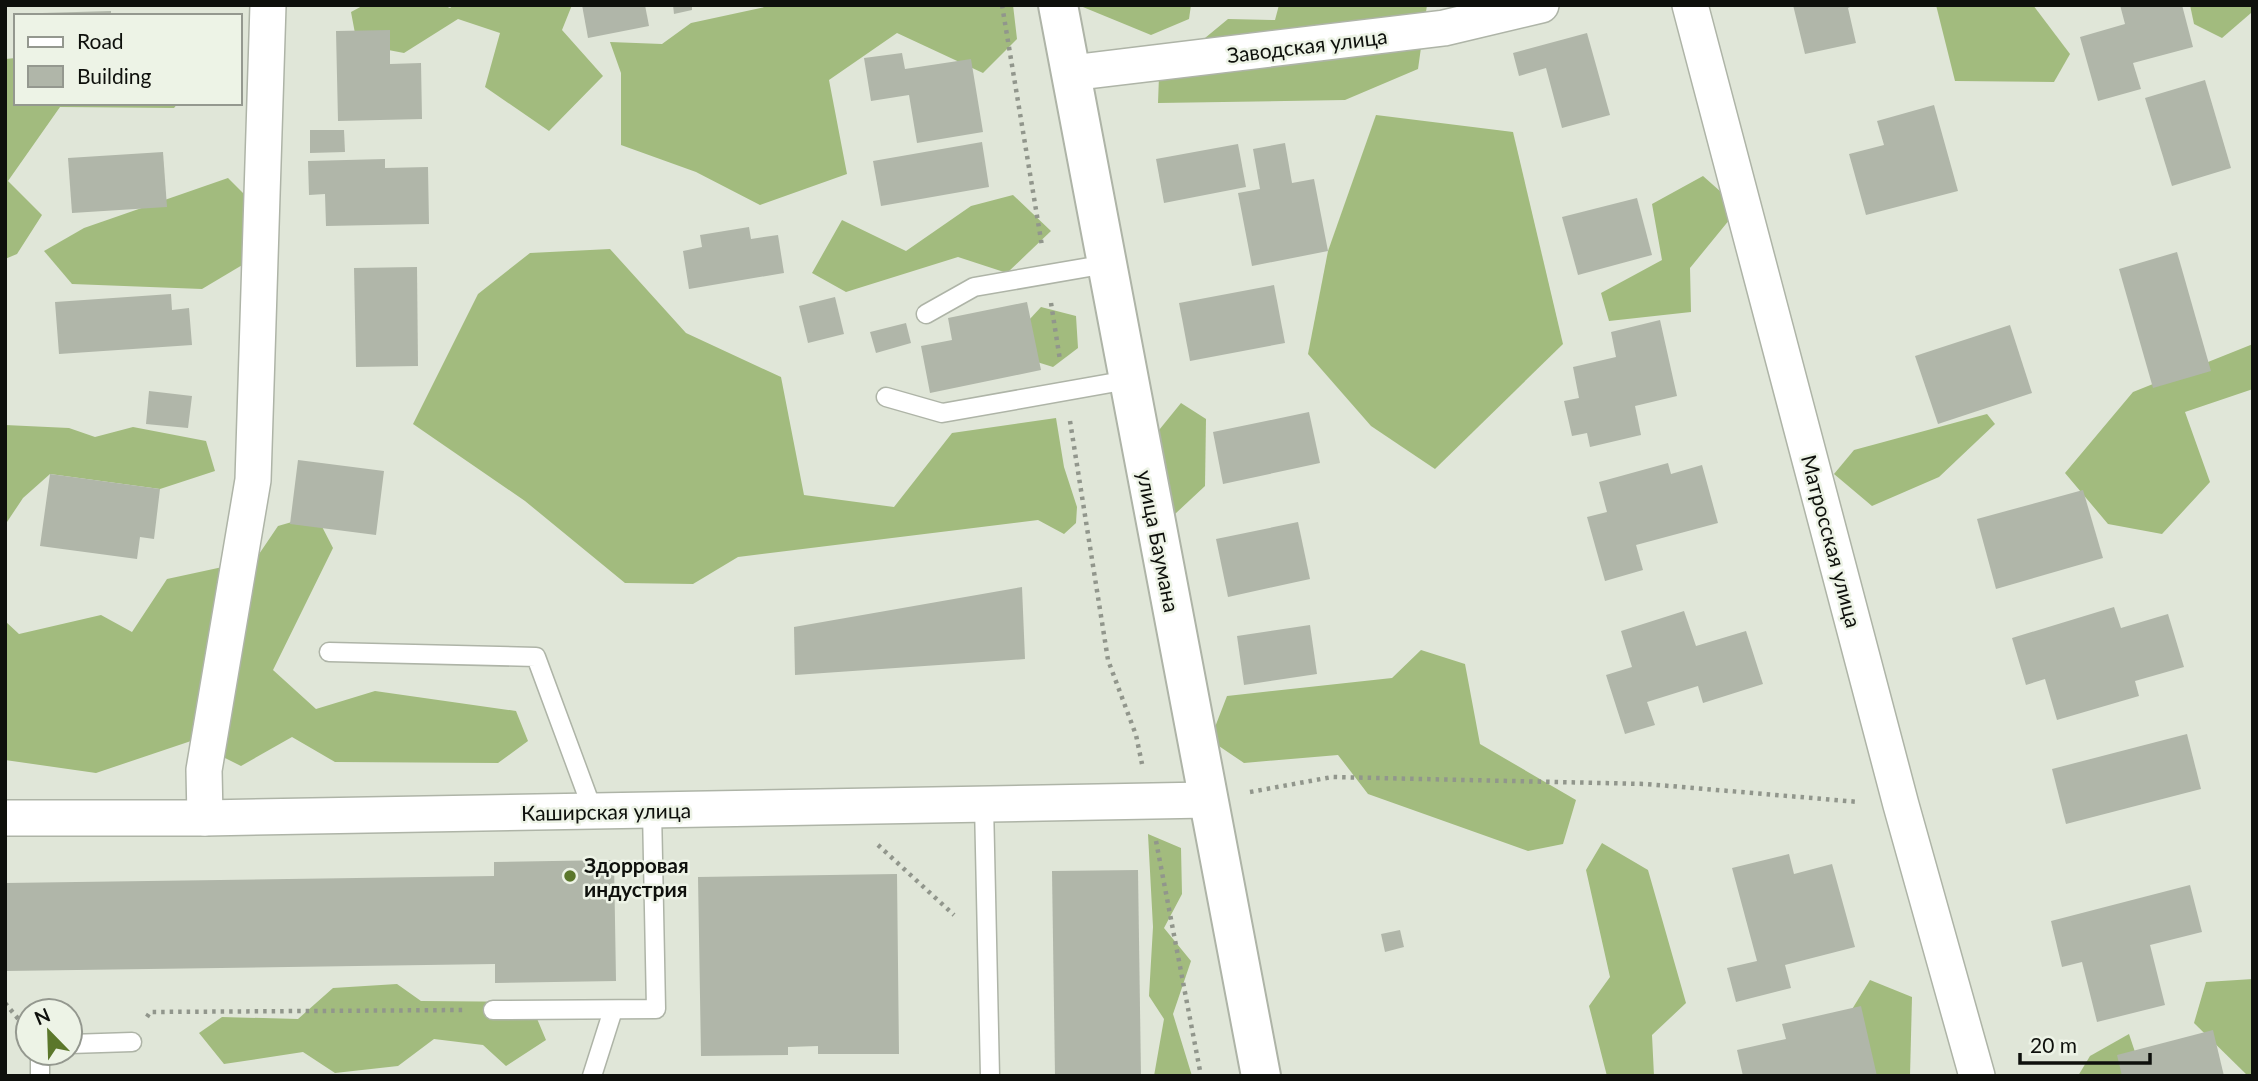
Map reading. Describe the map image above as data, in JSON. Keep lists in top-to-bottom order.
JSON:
{
  "streets": {
    "street": [
      "Заводская улица",
      "улица Баумана",
      "Матросская улица",
      "Каширская улица"
    ]
  },
  "crossings": [
    ["Заводская улица", "улица Баумана"],
    ["улица Баумана", "Каширская улица"]
  ],
  "places": ["Здорровая индустрия"],
  "legend": ["Road", "Building"],
  "scale_bar": "20 m",
  "north": "top left"
}
